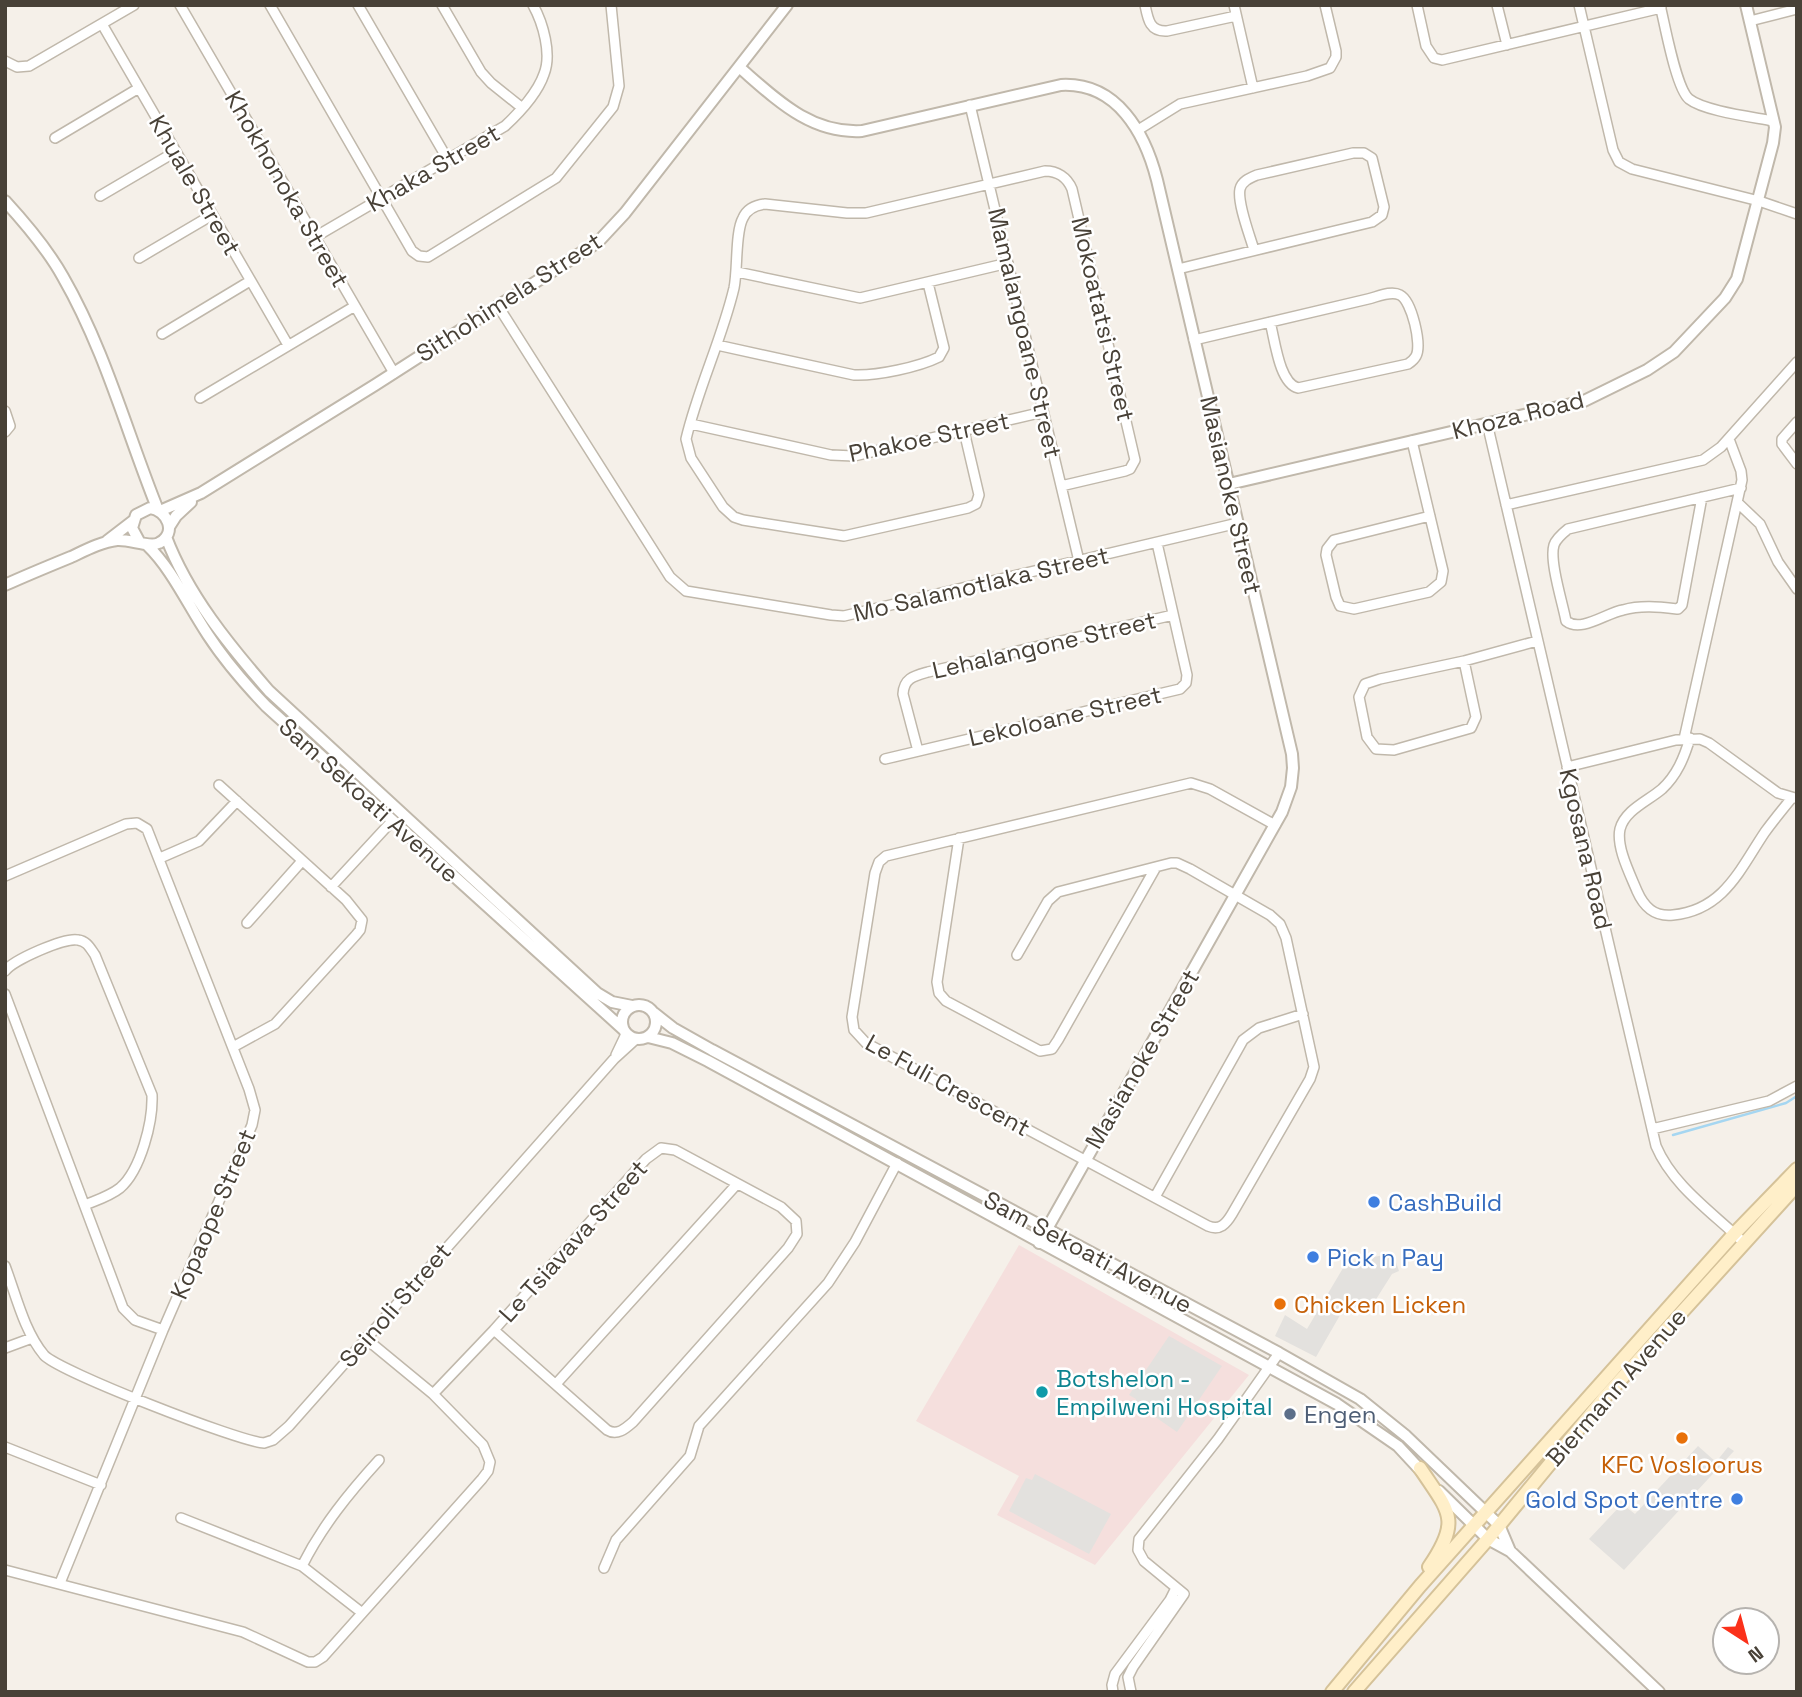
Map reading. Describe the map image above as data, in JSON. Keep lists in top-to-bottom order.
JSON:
{
  "streets": {
    "main road": ["Biermann Avenue"],
    "street": [
      "Khaka Street",
      "Khuale Street",
      "Khokhonoka Street",
      "Sithohimela Street",
      "Mokoatatsi Street",
      "Mamalangoane Street",
      "Khoza Road",
      "Phakoe Street",
      "Masianoke Street",
      "Mo Salamotlaka Street",
      "Lehalangone Street",
      "Lekoloane Street",
      "Sam Sekoati Avenue",
      "Kgosana Road",
      "Le Fuli Crescent",
      "Kopaope Street",
      "Le Tsiavava Street",
      "Seinoli Street"
    ]
  },
  "crossings": [
    ["Khaka Street", "Khokhonoka Street"],
    ["Khokhonoka Street", "Sithohimela Street"],
    ["Sithohimela Street", "Masianoke Street"],
    ["Sithohimela Street", "Mo Salamotlaka Street"],
    ["Sithohimela Street", "Sam Sekoati Avenue"],
    ["Mokoatatsi Street", "Mamalangoane Street"],
    ["Mamalangoane Street", "Phakoe Street"],
    ["Mamalangoane Street", "Masianoke Street"],
    ["Mamalangoane Street", "Mo Salamotlaka Street"],
    ["Khoza Road", "Masianoke Street"],
    ["Khoza Road", "Kgosana Road"],
    ["Masianoke Street", "Mo Salamotlaka Street"],
    ["Masianoke Street", "Sam Sekoati Avenue"],
    ["Masianoke Street", "Le Fuli Crescent"],
    ["Mo Salamotlaka Street", "Lekoloane Street"],
    ["Lehalangone Street", "Lekoloane Street"],
    ["Sam Sekoati Avenue", "Seinoli Street"],
    ["Sam Sekoati Avenue", "Biermann Avenue"],
    ["Kgosana Road", "Biermann Avenue"],
    ["Kopaope Street", "Seinoli Street"]
  ],
  "places": [
    "CashBuild",
    "Pick n Pay",
    "Chicken Licken",
    "Botshelon - Empilweni Hospital",
    "Engen",
    "KFC Vosloorus",
    "Gold Spot Centre"
  ],
  "north": "bottom right"
}
